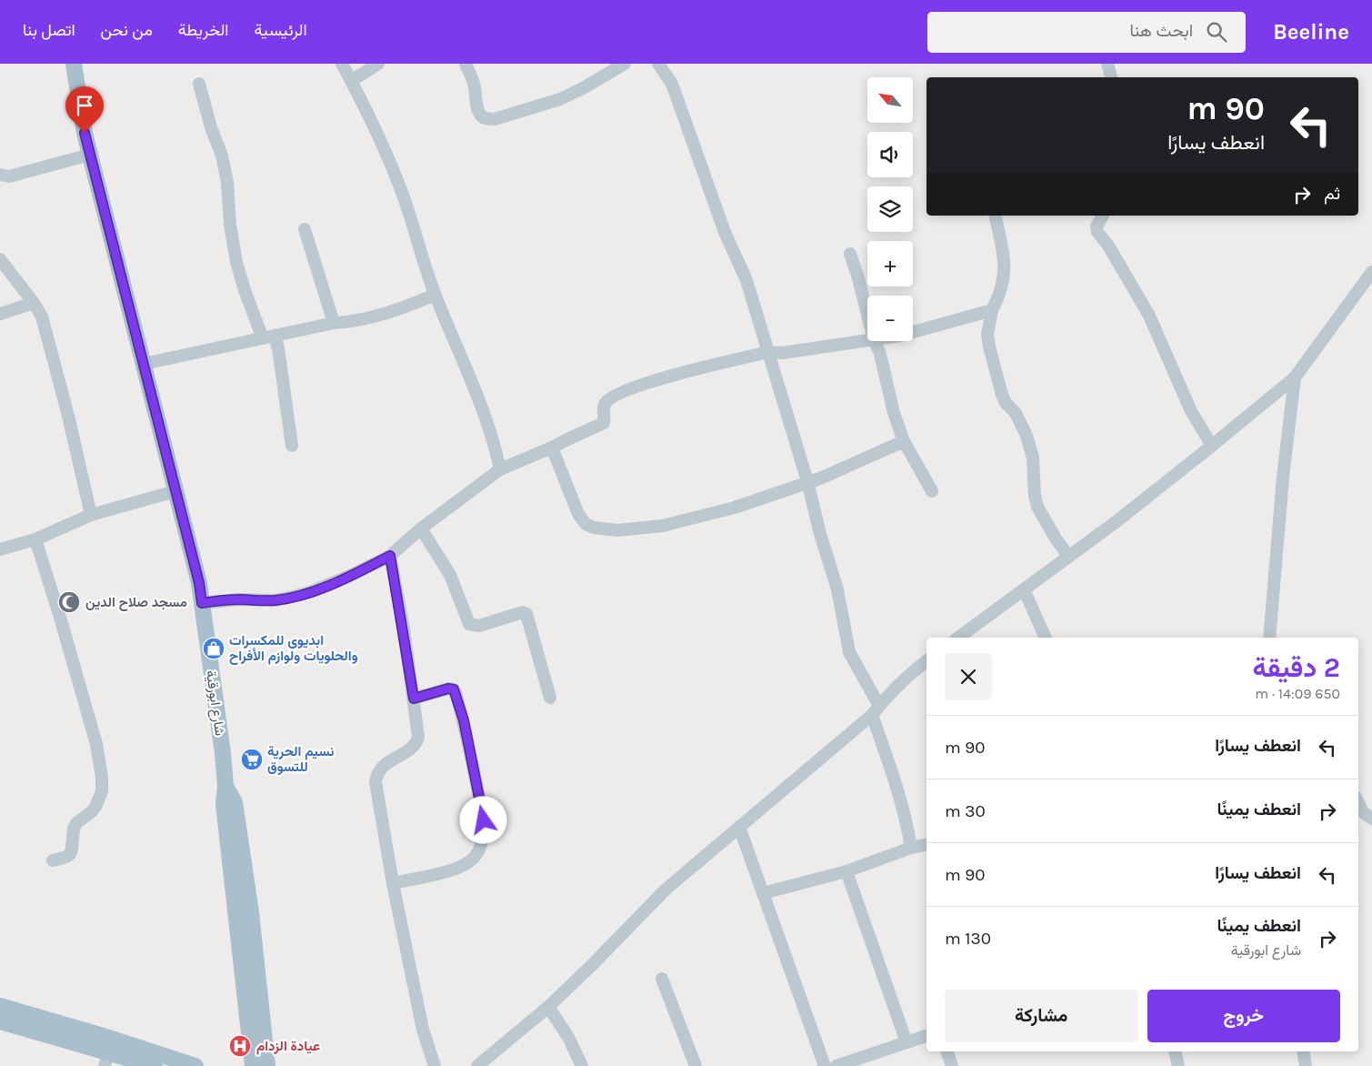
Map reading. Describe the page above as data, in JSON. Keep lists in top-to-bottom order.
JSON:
{
  "streets": {
    "main road": ["شارع ابورقية"]
  },
  "places": {
    "mosque": ["مسجد صلاح الدين"],
    "shop": ["ابديوي للمكسرات والحلويات ولوازم الأفراح"],
    "supermarket": ["نسيم الحرية للتسوق"],
    "hospital": ["عيادة الزدام"]
  },
  "north": "top left",
  "page": {
    "header": "Beeline",
    "search": "ابحث هنا",
    "nav": [
      "الرئيسية",
      "الخريطة",
      "من نحن",
      "اتصل بنا"
    ],
    "map_buttons": ["+", "−"],
    "turn": ["90 m", "انعطف يسارًا"],
    "then": "ثم",
    "heading": ["2 دقيقة", "650 m · 14:09"],
    "list": [
      {
        "name": "انعطف يسارًا",
        "value": "90 m"
      },
      {
        "name": "انعطف يمينًا",
        "value": "30 m"
      },
      {
        "name": "انعطف يسارًا",
        "value": "90 m"
      },
      {
        "name": "انعطف يمينًا",
        "note": "شارع ابورقية",
        "value": "130 m"
      }
    ],
    "buttons": ["خروج", "مشاركة"]
  }
}
